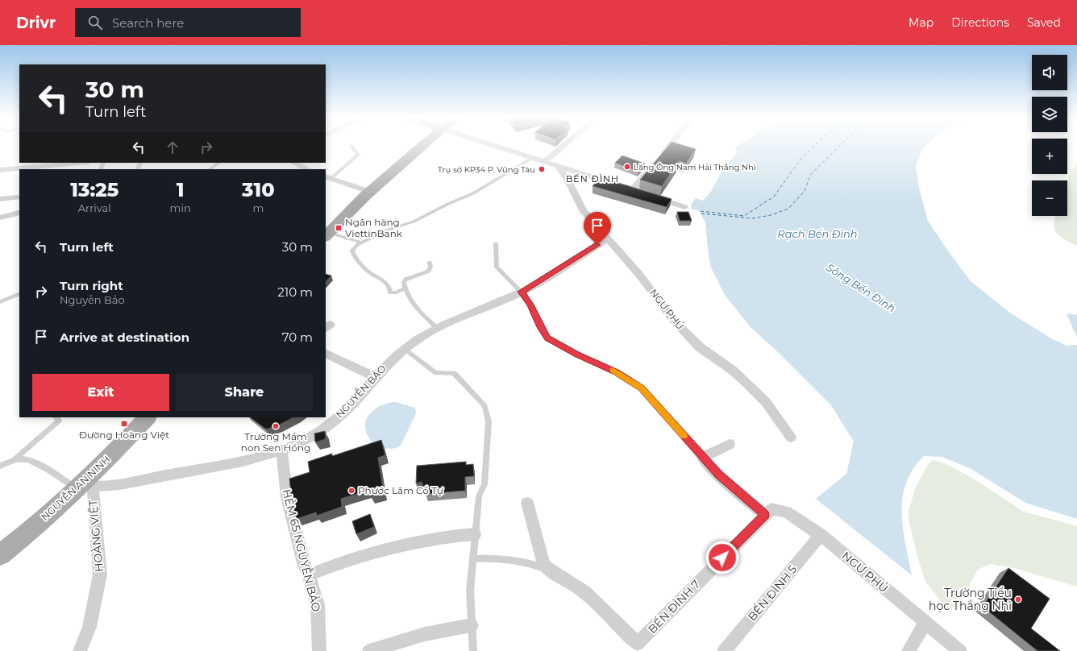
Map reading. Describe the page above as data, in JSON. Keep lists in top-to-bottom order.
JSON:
{
  "streets": {
    "main road": ["NGUYỄN AN NINH"],
    "street": [
      "NGƯ PHỦ",
      "NGUYỄN BẢO",
      "HOÀNG VIỆT",
      "HẺM 65 NGUYỄN BẢO",
      "BẾN ĐÌNH 5",
      "BẾN ĐÌNH 7"
    ]
  },
  "crossings": [
    ["NGƯ PHỦ", "NGUYỄN BẢO"],
    ["NGƯ PHỦ", "BẾN ĐÌNH 5"],
    ["NGƯ PHỦ", "BẾN ĐÌNH 7"],
    ["NGUYỄN BẢO", "NGUYỄN AN NINH"],
    ["NGUYỄN BẢO", "HOÀNG VIỆT"],
    ["NGUYỄN BẢO", "HẺM 65 NGUYỄN BẢO"],
    ["NGUYỄN AN NINH", "HOÀNG VIỆT"]
  ],
  "districts": ["BẾN ĐÌNH"],
  "water": ["Rạch Bến Đình", "Sông Bến Đình"],
  "places": {
    "other": [
      "Lăng Ông Nam Hải Thắng Nhì",
      "Trụ sở KP34 P. Vũng Tàu",
      "Trường Mầm non Sen Hồng",
      "Phước Lâm Cổ Tự",
      "Trường Tiểu học Thắng Nhì"
    ],
    "transit": ["Ngân hàng ViettinBank", "Đường Hoàng Việt"]
  },
  "page": {
    "header": "Drivr",
    "search": "Search here",
    "nav": ["Map", "Directions", "Saved"],
    "map_buttons": ["+", "−"],
    "turn": ["30 m", "Turn left"],
    "eta": [
      "13:25",
      "Arrival",
      "1",
      "min",
      "310",
      "m"
    ],
    "list": [
      {
        "name": "Turn left",
        "value": "30 m"
      },
      {
        "name": "Turn right",
        "note": "Nguyễn Bảo",
        "value": "210 m"
      },
      {
        "name": "Arrive at destination",
        "value": "70 m"
      }
    ],
    "buttons": ["Exit", "Share"]
  }
}
